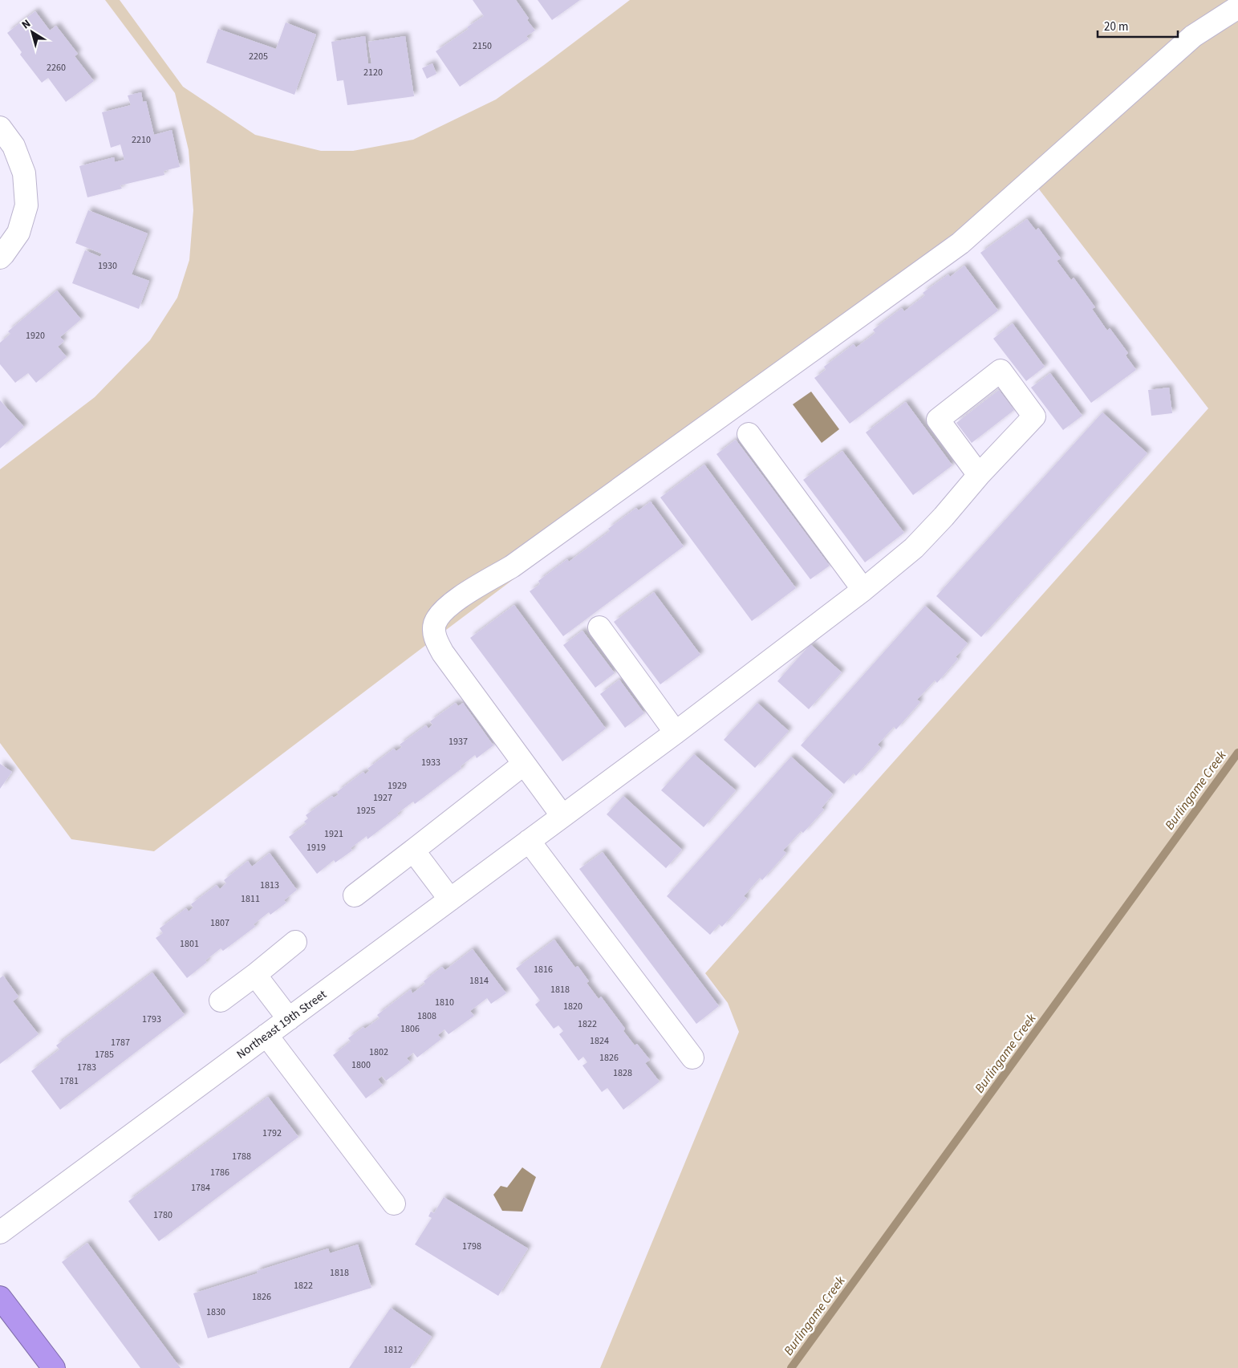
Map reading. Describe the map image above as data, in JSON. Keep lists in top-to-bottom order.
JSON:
{
  "streets": {
    "street": ["Northeast 19th Street"]
  },
  "water": ["Burlingame Creek"],
  "house_numbers": [
    "2150",
    "2205",
    "2260",
    "2120",
    "2210",
    "1930",
    "1920",
    "1937",
    "1933",
    "1929",
    "1927",
    "1925",
    "1921",
    "1919",
    "1813",
    "1811",
    "1807",
    "1801",
    "1816",
    "1814",
    "1818",
    "1810",
    "1820",
    "1808",
    "1793",
    "1822",
    "1806",
    "1824",
    "1787",
    "1802",
    "1785",
    "1826",
    "1800",
    "1783",
    "1828",
    "1781",
    "1792",
    "1788",
    "1786",
    "1784",
    "1780",
    "1798",
    "1818",
    "1822",
    "1826",
    "1830",
    "1812"
  ],
  "scale_bar": "20 m",
  "north": "top left"
}
